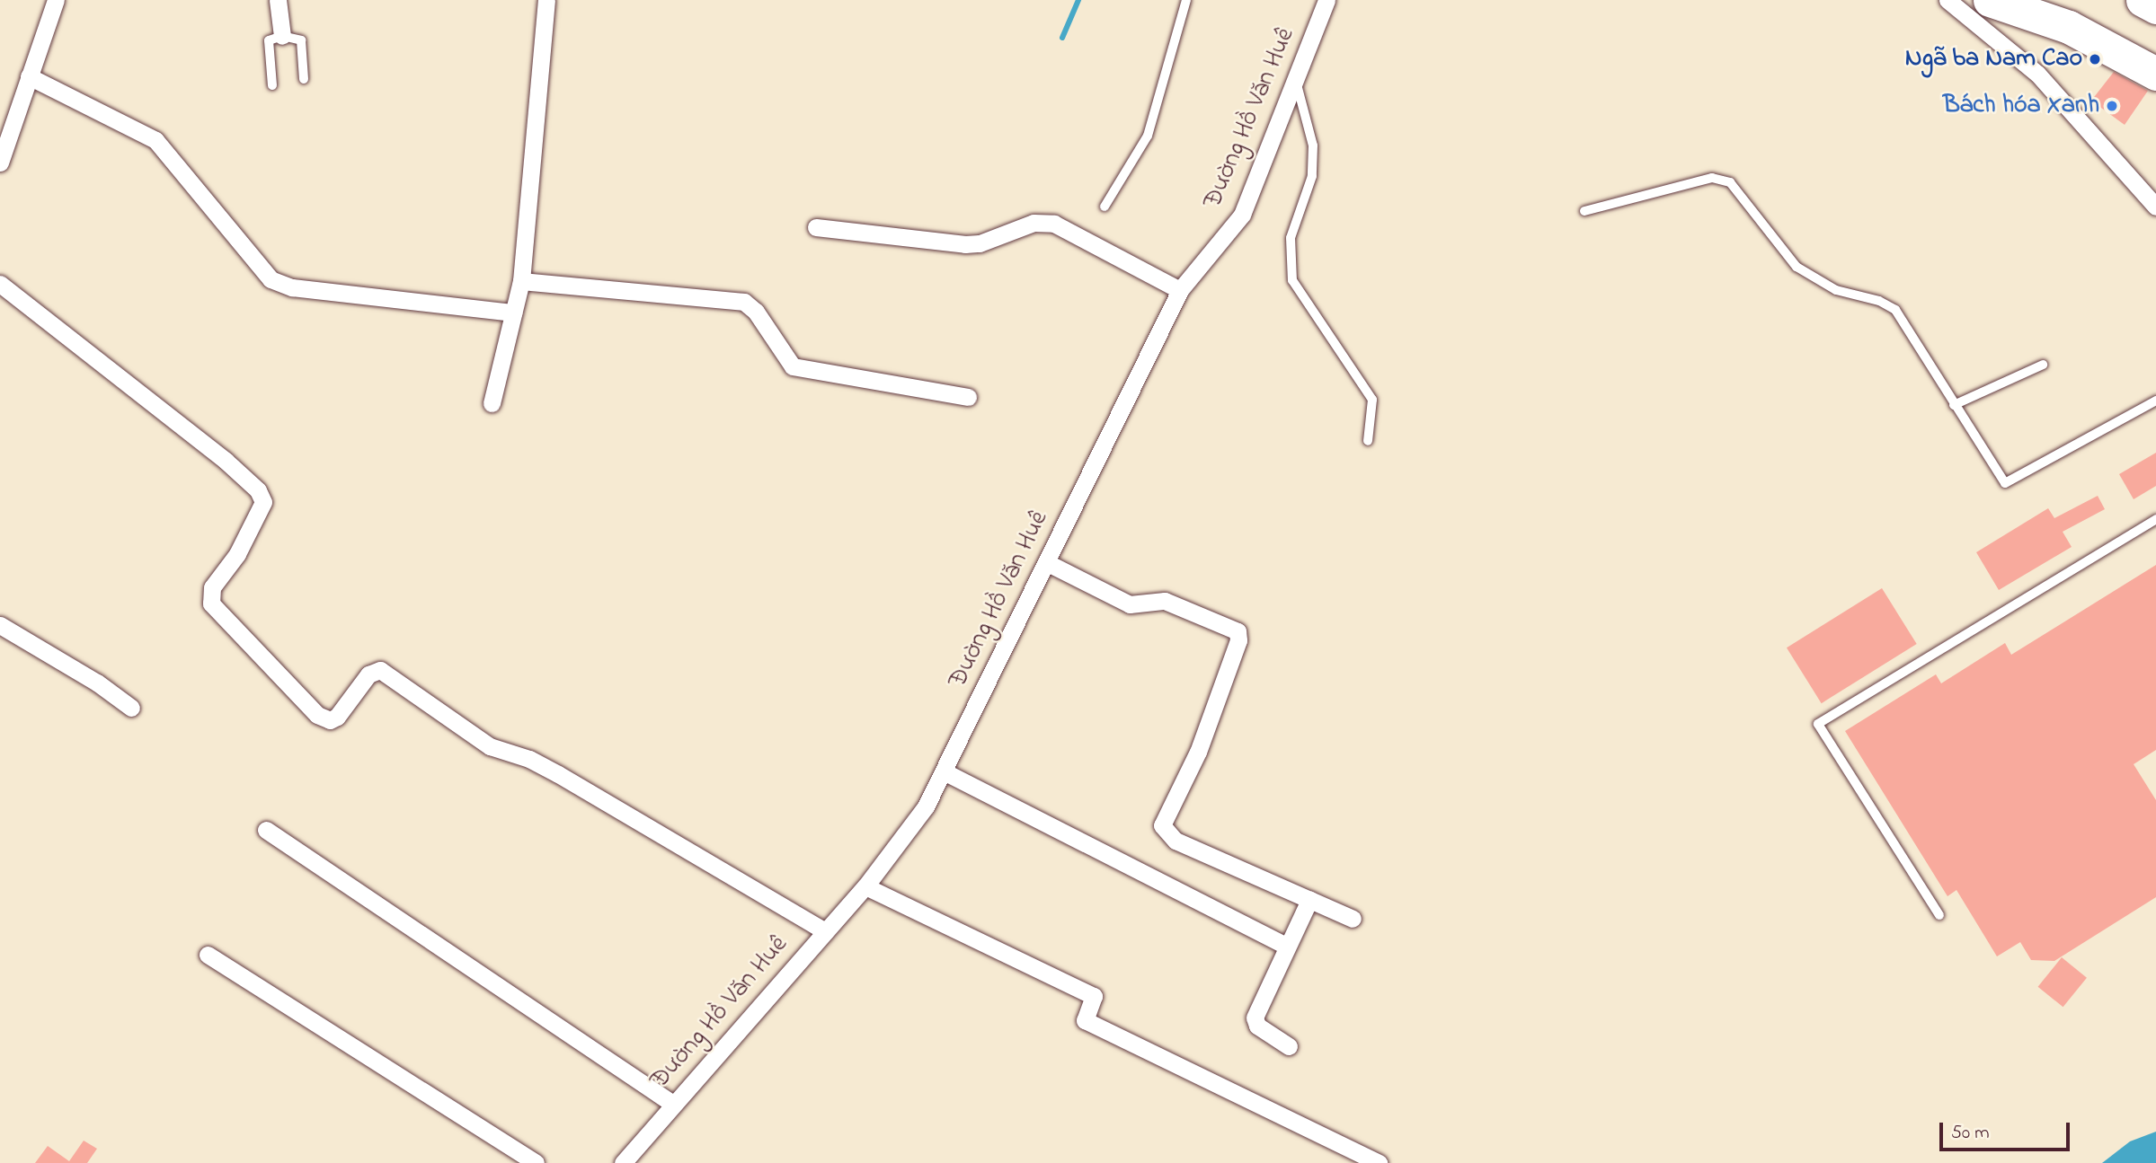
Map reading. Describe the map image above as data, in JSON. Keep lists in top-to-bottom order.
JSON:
{
  "streets": {
    "street": ["Đường Hồ Văn Huê"]
  },
  "places": ["Ngã ba Nam Cao", "Bách hóa Xanh"],
  "scale_bar": "50 m"
}
